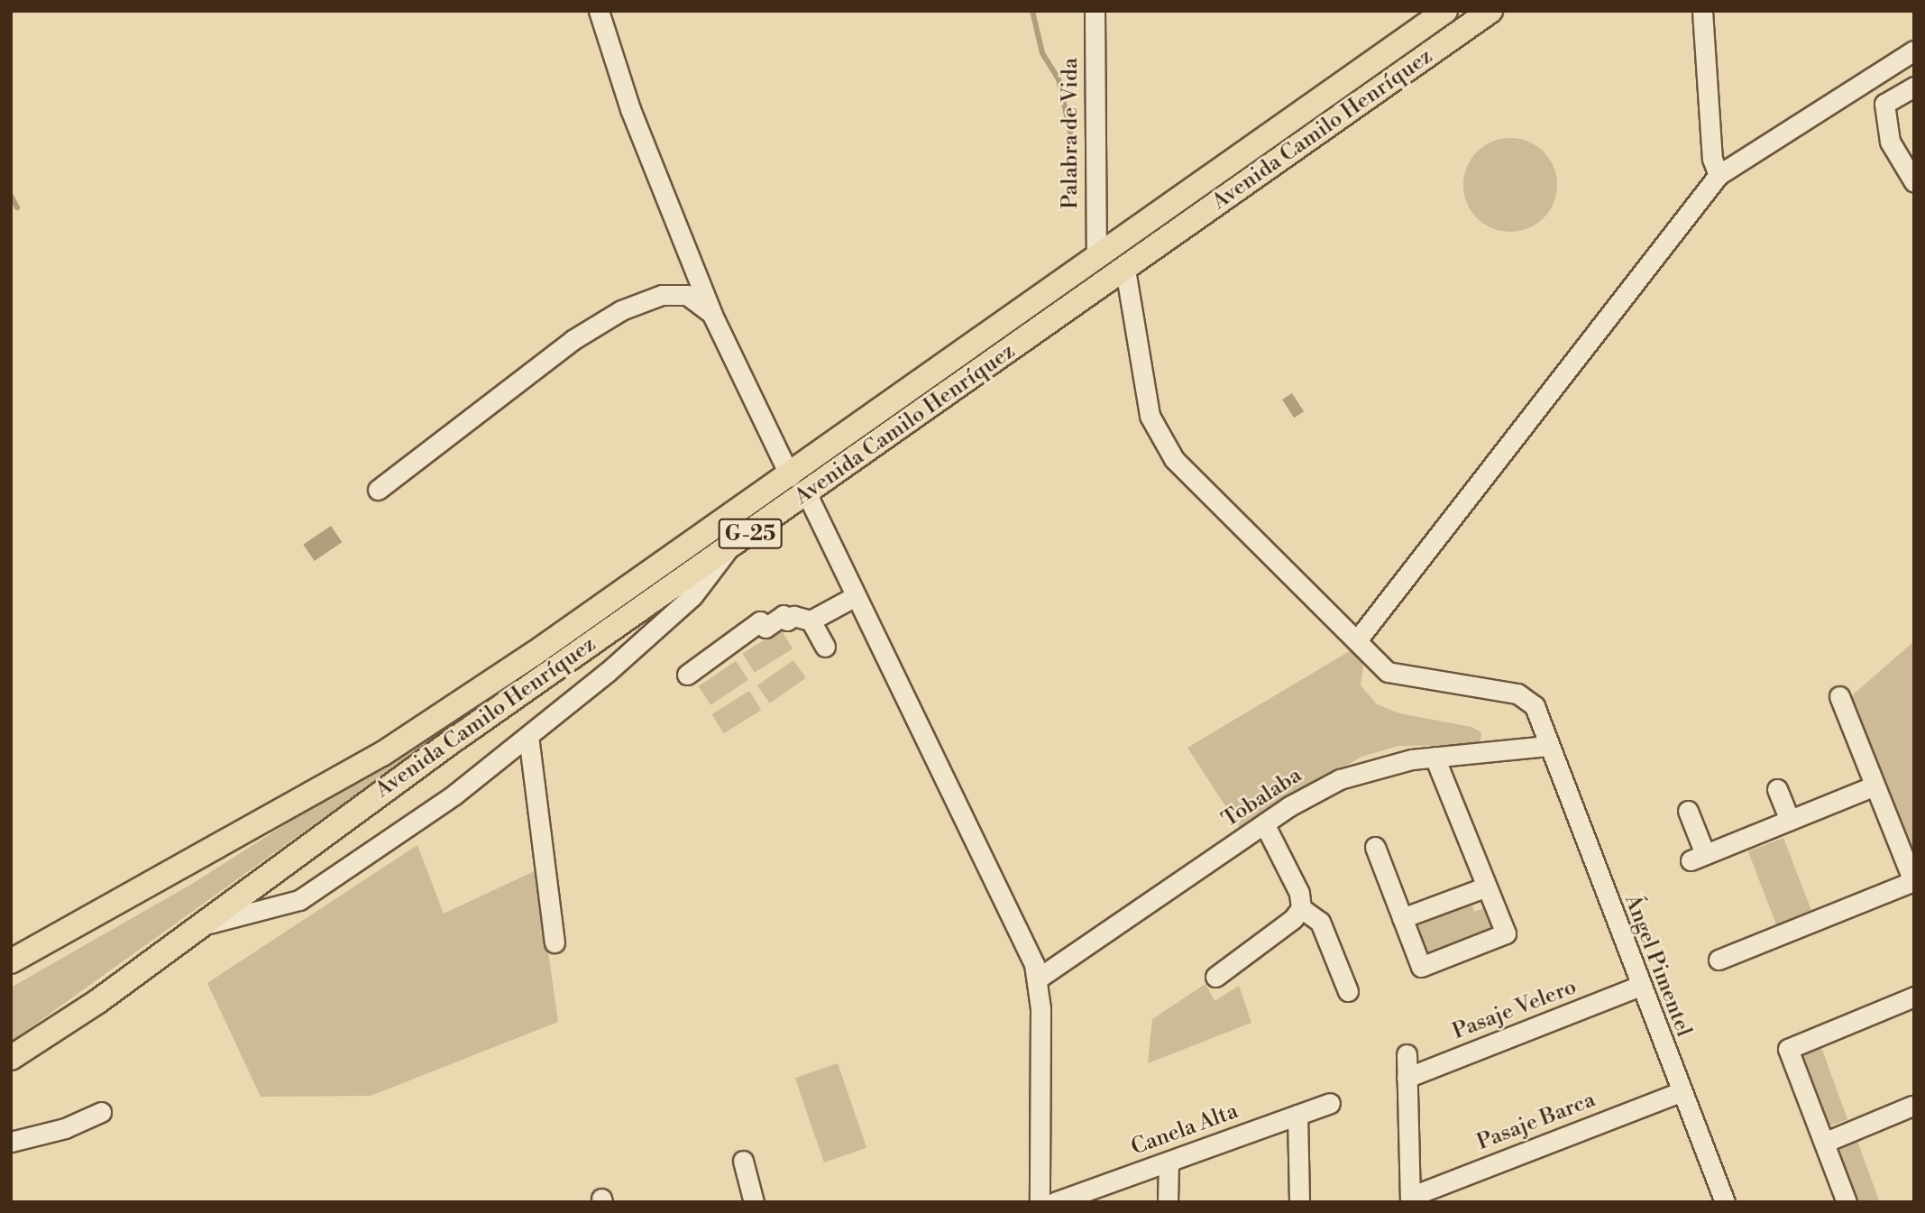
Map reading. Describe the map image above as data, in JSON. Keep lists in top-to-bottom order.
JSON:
{
  "streets": {
    "main road": ["Avenida Camilo Henríquez", "G-25"],
    "street": [
      "Palabra de Vida",
      "Tobalaba",
      "Ángel Pimentel",
      "Pasaje Velero",
      "Pasaje Barca",
      "Canela Alta"
    ]
  },
  "crossings": [
    ["Avenida Camilo Henríquez", "Palabra de Vida"],
    ["Avenida Camilo Henríquez", "Ángel Pimentel"],
    ["Tobalaba", "Ángel Pimentel"],
    ["Ángel Pimentel", "Pasaje Velero"],
    ["Ángel Pimentel", "Pasaje Barca"]
  ]
}
